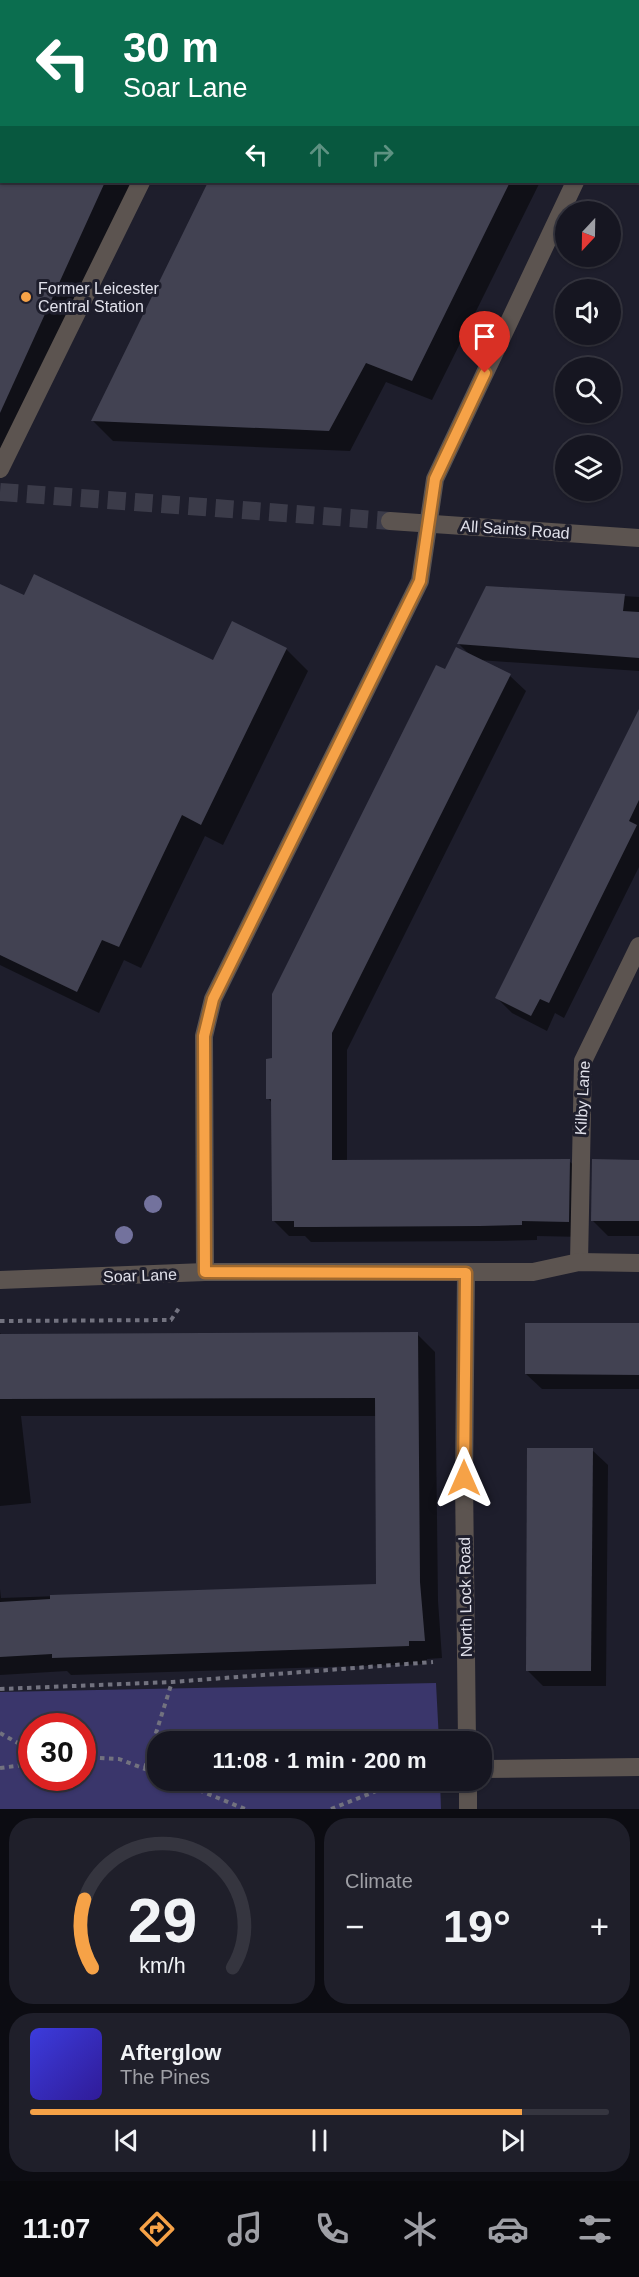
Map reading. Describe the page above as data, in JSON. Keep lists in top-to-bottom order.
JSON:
{
  "streets": {
    "street": [
      "All Saints Road",
      "Kilby Lane",
      "Soar Lane",
      "North Lock Road"
    ]
  },
  "crossings": [
    ["Kilby Lane", "Soar Lane"],
    ["Soar Lane", "North Lock Road"]
  ],
  "places": ["Former Leicester Central Station"],
  "north": "bottom",
  "page": {
    "turn": ["30 m", "Soar Lane"],
    "limit": "30",
    "trip": "11:08 · 1 min · 200 m",
    "tile": "Climate",
    "heat": ["−", "19°", "+"],
    "song": ["Afterglow", "The Pines"],
    "tabs": "11:07",
    "gauge": ["29", "km/h"]
  }
}
